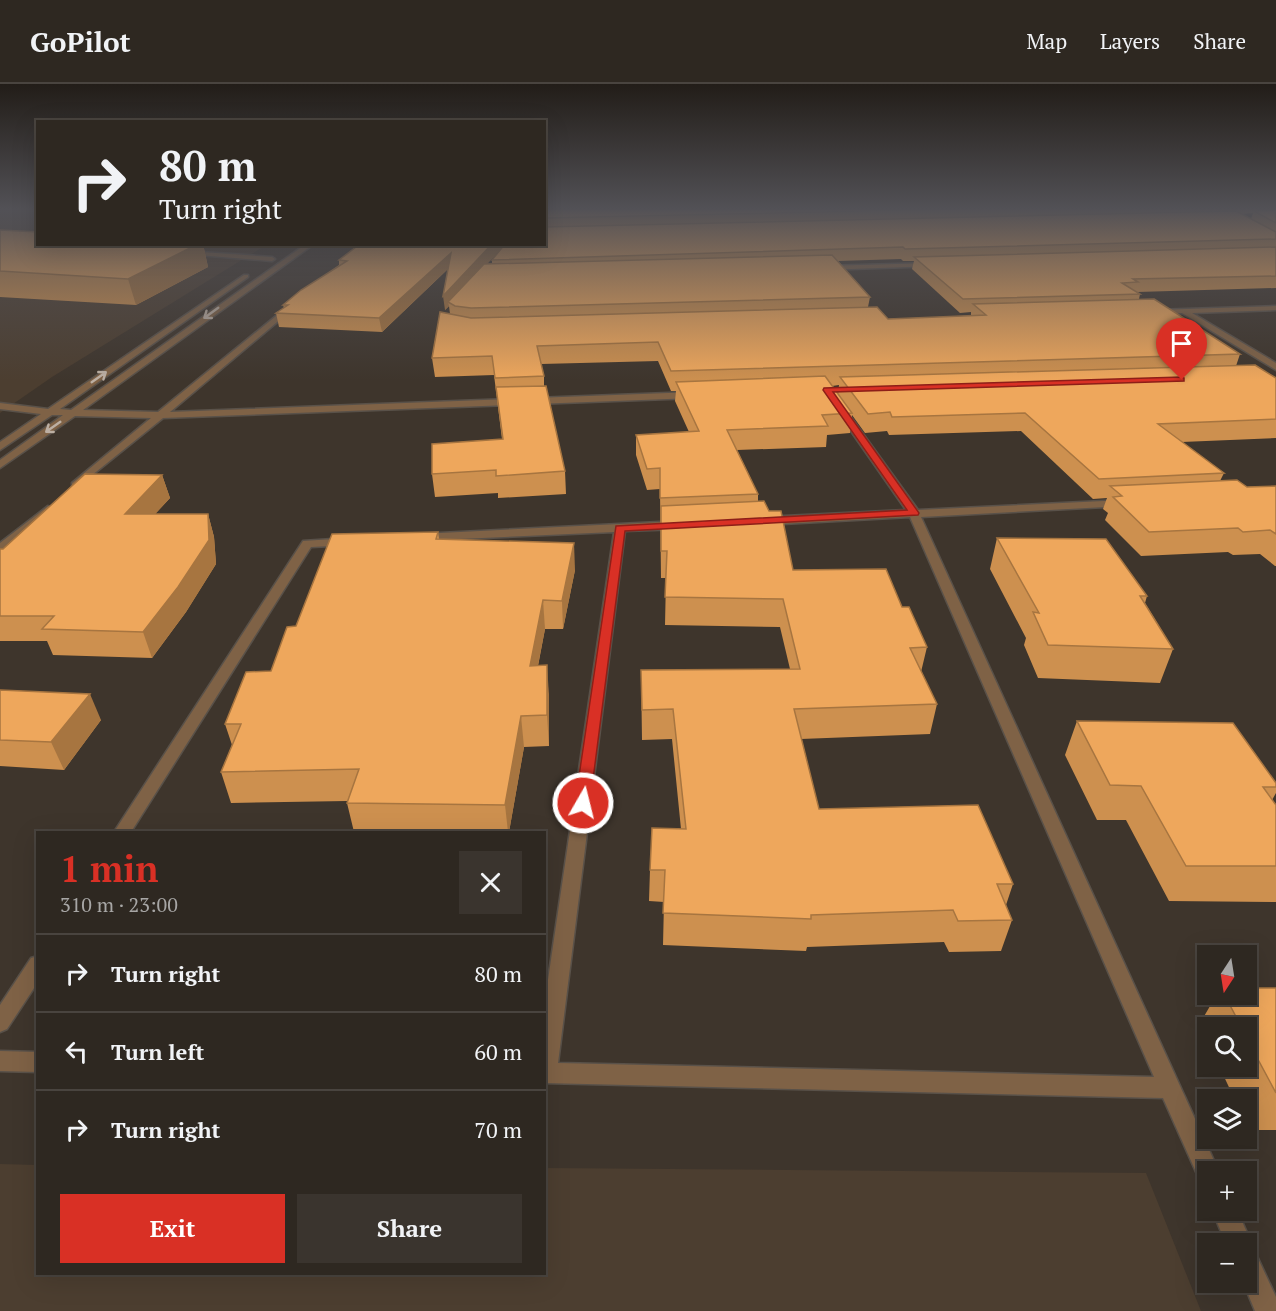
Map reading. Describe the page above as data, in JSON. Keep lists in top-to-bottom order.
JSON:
{
  "north": "bottom",
  "page": {
    "header": "GoPilot",
    "nav": ["Map", "Layers", "Share"],
    "turn": ["80 m", "Turn right"],
    "heading": ["1 min", "310 m · 23:00"],
    "list": [
      {
        "name": "Turn right",
        "value": "80 m"
      },
      {
        "name": "Turn left",
        "value": "60 m"
      },
      {
        "name": "Turn right",
        "value": "70 m"
      }
    ],
    "map_buttons": ["+", "−"],
    "buttons": ["Exit", "Share"]
  }
}
